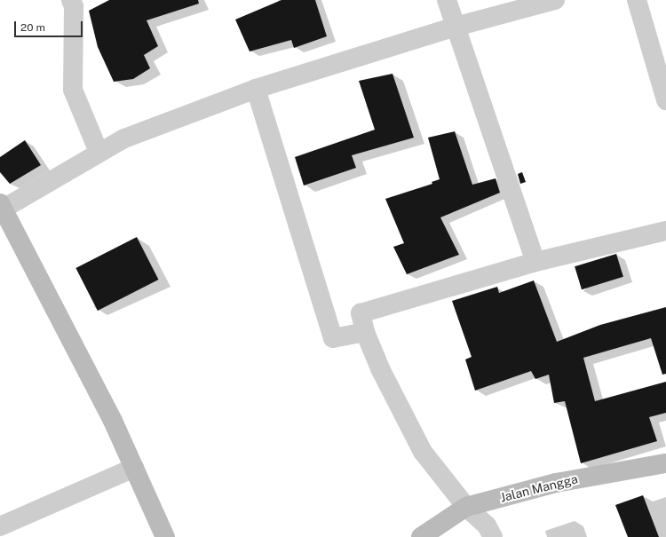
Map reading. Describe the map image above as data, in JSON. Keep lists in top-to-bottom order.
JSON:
{
  "streets": {
    "street": ["Jalan Mangga"]
  },
  "scale_bar": "20 m"
}
